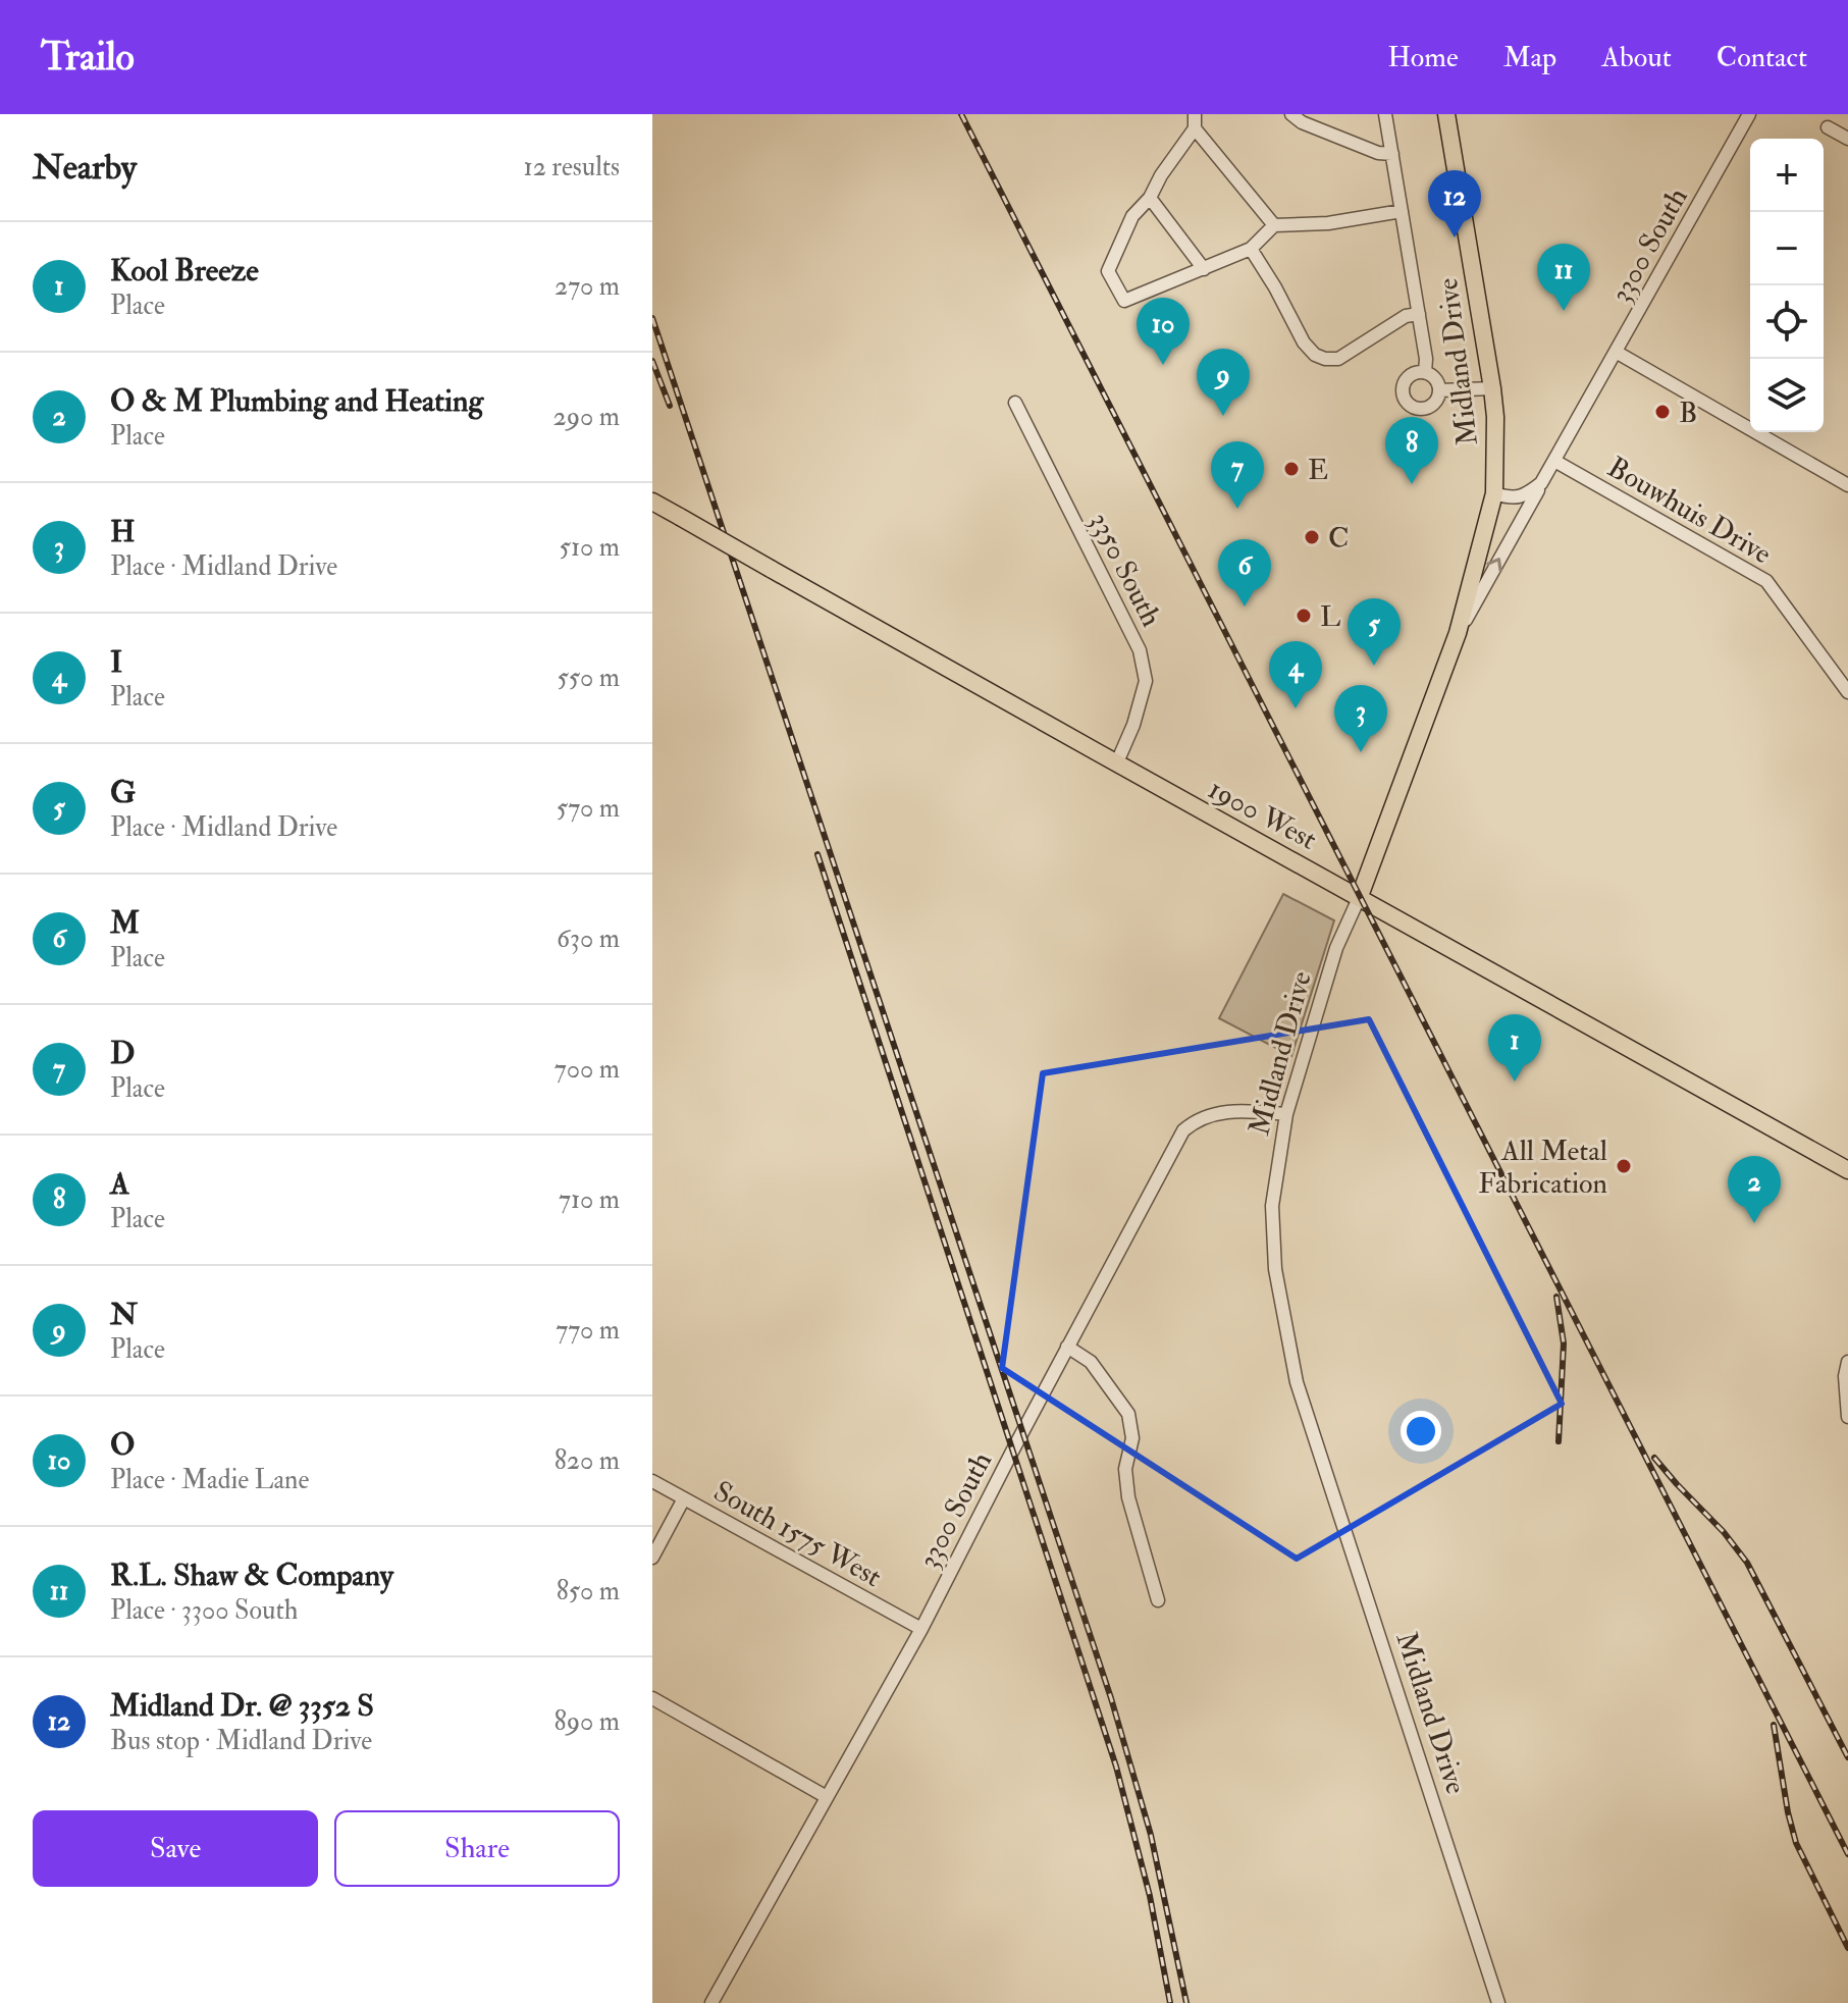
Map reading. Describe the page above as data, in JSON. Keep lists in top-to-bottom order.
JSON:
{
  "streets": {
    "main road": ["Midland Drive", "1900 West"],
    "street": [
      "3300 South",
      "Bouwhuis Drive",
      "3350 South",
      "South 1575 West"
    ]
  },
  "crossings": [
    ["3300 South", "Midland Drive"],
    ["3300 South", "Bouwhuis Drive"],
    ["3300 South", "South 1575 West"],
    ["Midland Drive", "1900 West"],
    ["3350 South", "1900 West"]
  ],
  "places": [
    "B",
    "E",
    "C",
    "L",
    "All Metal Fabrication"
  ],
  "page": {
    "header": "Trailo",
    "nav": [
      "Home",
      "Map",
      "About",
      "Contact"
    ],
    "heading": ["Nearby", "12 results"],
    "map_buttons": ["+", "−"],
    "pins": [
      "12",
      "11",
      "10",
      "9",
      "8",
      "7",
      "6",
      "5",
      "4",
      "3",
      "1",
      "2"
    ],
    "list": [
      {
        "mark": "1",
        "name": "Kool Breeze",
        "note": "Place",
        "value": "270 m"
      },
      {
        "mark": "2",
        "name": "O & M Plumbing and Heating",
        "note": "Place",
        "value": "290 m"
      },
      {
        "mark": "3",
        "name": "H",
        "note": "Place · Midland Drive",
        "value": "510 m"
      },
      {
        "mark": "4",
        "name": "I",
        "note": "Place",
        "value": "550 m"
      },
      {
        "mark": "5",
        "name": "G",
        "note": "Place · Midland Drive",
        "value": "570 m"
      },
      {
        "mark": "6",
        "name": "M",
        "note": "Place",
        "value": "630 m"
      },
      {
        "mark": "7",
        "name": "D",
        "note": "Place",
        "value": "700 m"
      },
      {
        "mark": "8",
        "name": "A",
        "note": "Place",
        "value": "710 m"
      },
      {
        "mark": "9",
        "name": "N",
        "note": "Place",
        "value": "770 m"
      },
      {
        "mark": "10",
        "name": "O",
        "note": "Place · Madie Lane",
        "value": "820 m"
      },
      {
        "mark": "11",
        "name": "R.L. Shaw & Company",
        "note": "Place · 3300 South",
        "value": "850 m"
      },
      {
        "mark": "12",
        "name": "Midland Dr. @ 3352 S",
        "note": "Bus stop · Midland Drive",
        "value": "890 m"
      }
    ],
    "buttons": ["Save", "Share"]
  }
}
